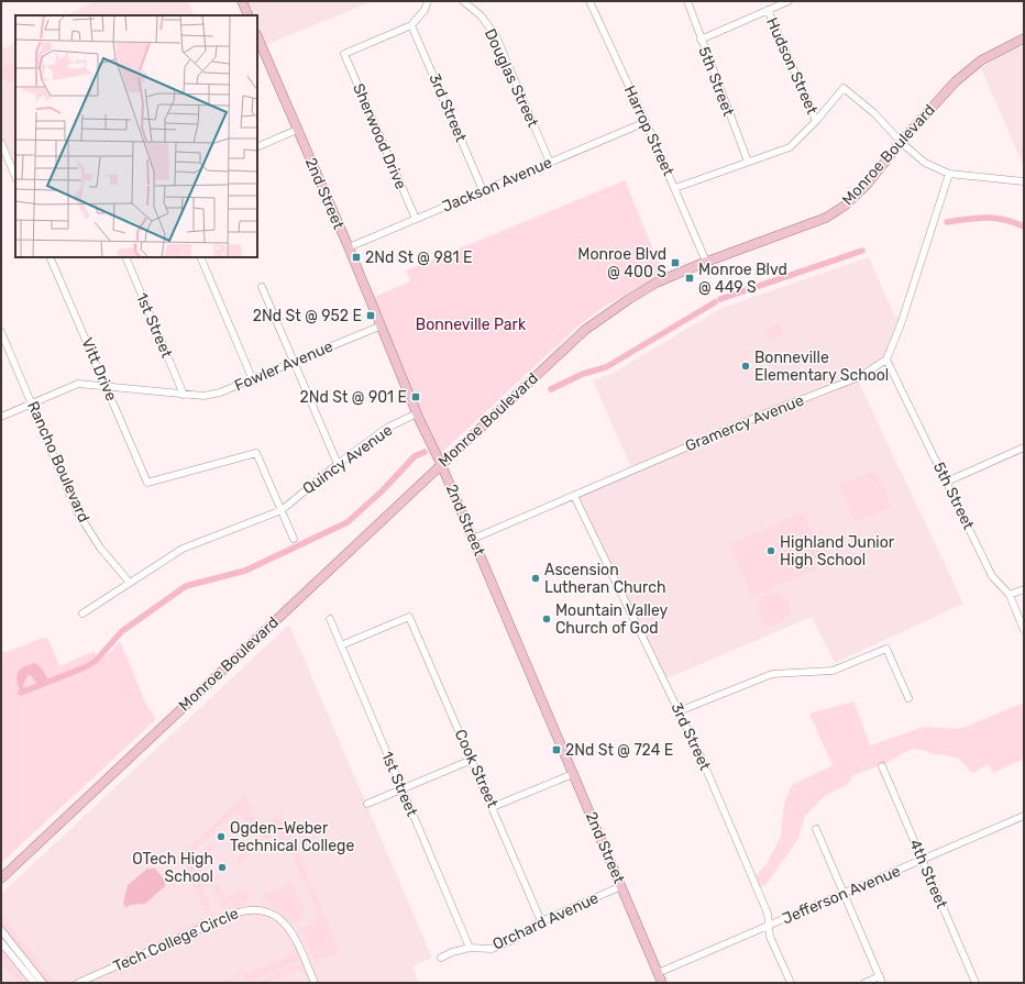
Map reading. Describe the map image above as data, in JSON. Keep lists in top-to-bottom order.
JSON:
{
  "streets": {
    "main road": ["Monroe Boulevard", "2nd Street"],
    "street": [
      "Hudson Street",
      "Douglas Street",
      "5th Street",
      "3rd Street",
      "Harrop Street",
      "Sherwood Drive",
      "Jackson Avenue",
      "1st Street",
      "Fowler Avenue",
      "Vitt Drive",
      "Gramercy Avenue",
      "Quincy Avenue",
      "Rancho Boulevard",
      "Cook Street",
      "4th Street",
      "Jefferson Avenue",
      "Orchard Avenue",
      "Tech College Circle"
    ]
  },
  "crossings": [
    ["Douglas Street", "Jackson Avenue"],
    ["5th Street", "Gramercy Avenue"],
    ["3rd Street", "Sherwood Drive"],
    ["3rd Street", "Jackson Avenue"],
    ["3rd Street", "Gramercy Avenue"],
    ["3rd Street", "Jefferson Avenue"],
    ["Harrop Street", "Monroe Boulevard"],
    ["Harrop Street", "Jackson Avenue"],
    ["Sherwood Drive", "Jackson Avenue"],
    ["Monroe Boulevard", "2nd Street"],
    ["Jackson Avenue", "2nd Street"],
    ["2nd Street", "Fowler Avenue"],
    ["2nd Street", "Gramercy Avenue"],
    ["2nd Street", "Quincy Avenue"],
    ["2nd Street", "Jefferson Avenue"],
    ["2nd Street", "Orchard Avenue"],
    ["1st Street", "Fowler Avenue"],
    ["1st Street", "Cook Street"],
    ["1st Street", "Orchard Avenue"],
    ["Fowler Avenue", "Vitt Drive"],
    ["Fowler Avenue", "Rancho Boulevard"],
    ["Vitt Drive", "Quincy Avenue"],
    ["Quincy Avenue", "Rancho Boulevard"],
    ["Cook Street", "Orchard Avenue"],
    ["4th Street", "Jefferson Avenue"]
  ],
  "parks": ["Bonneville Park"],
  "places": {
    "transit": [
      "2Nd St @ 981 E",
      "Monroe Blvd @ 400 S",
      "Monroe Blvd @ 449 S",
      "2Nd St @ 952 E",
      "2Nd St @ 901 E",
      "2Nd St @ 724 E"
    ],
    "other": [
      "Bonneville Elementary School",
      "Highland Junior High School",
      "Ascension Lutheran Church",
      "Mountain Valley Church of God",
      "Ogden-Weber Technical College",
      "OTech High School"
    ]
  }
}
